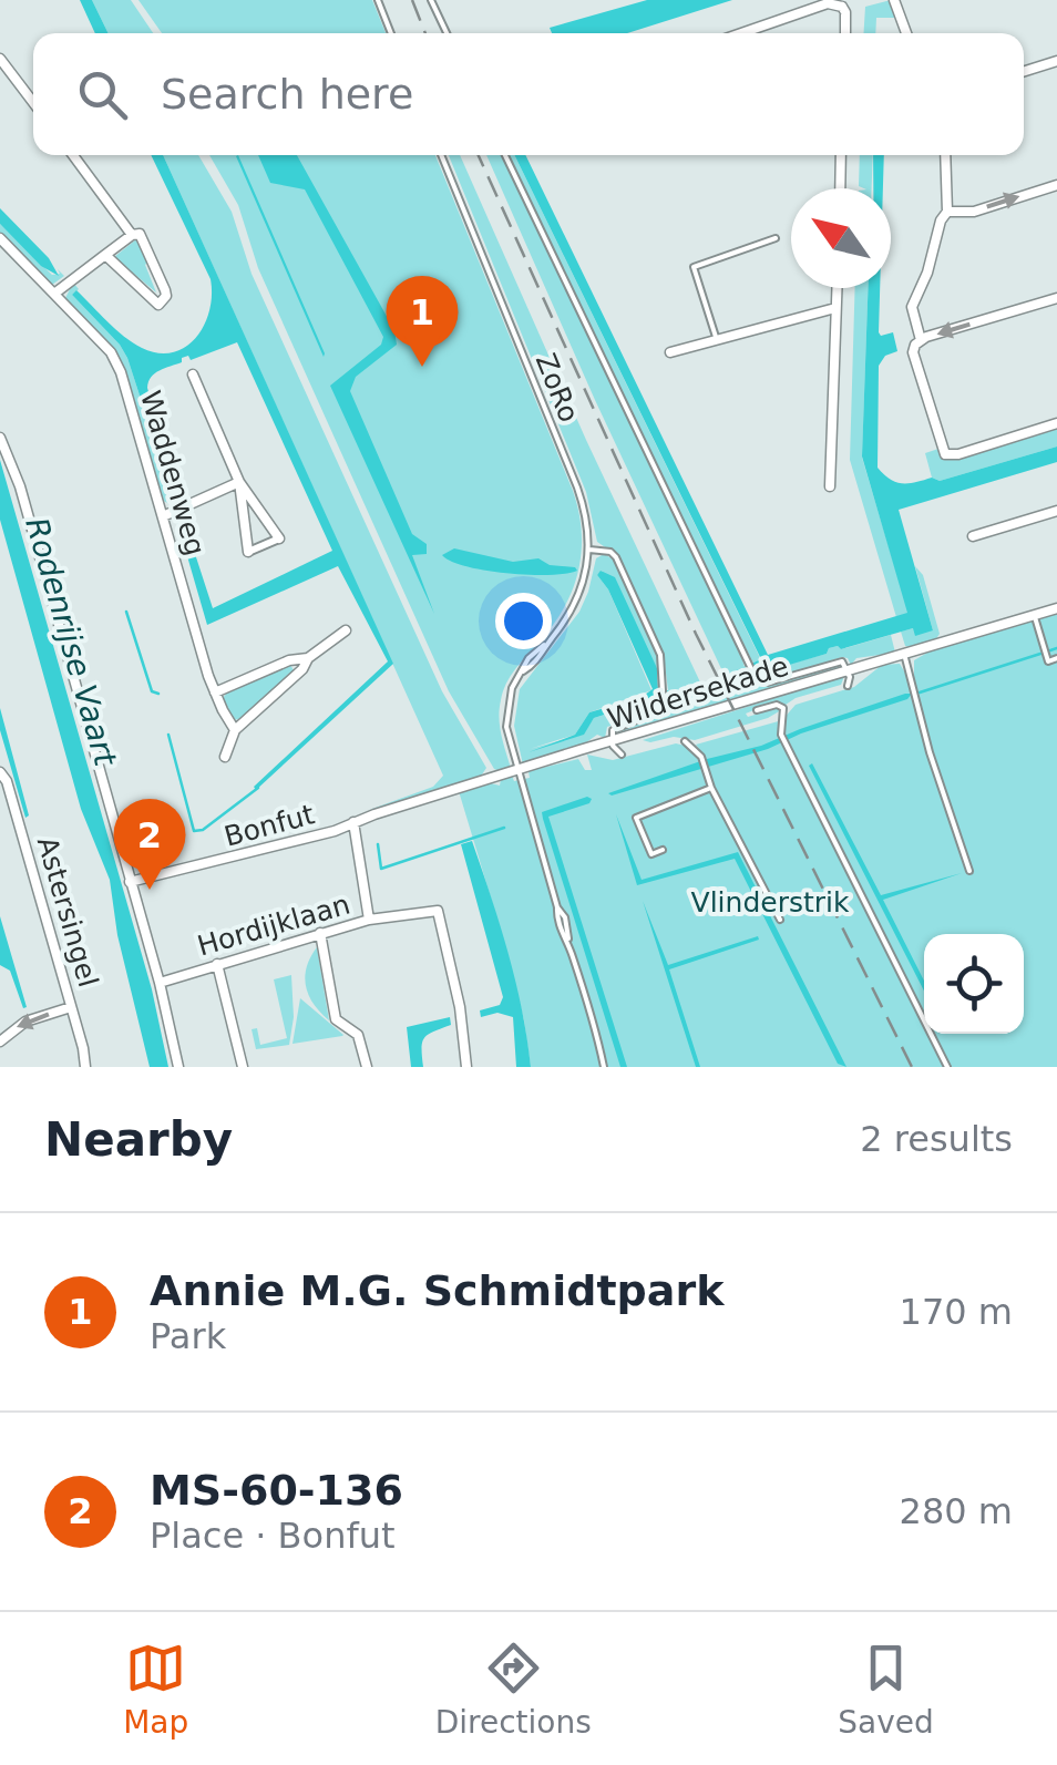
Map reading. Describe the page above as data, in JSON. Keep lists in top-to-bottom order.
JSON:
{
  "streets": {
    "street": [
      "Waddenweg",
      "Wildersekade",
      "Bonfut",
      "Astersingel",
      "Hordijklaan"
    ],
    "lane": ["ZoRo"]
  },
  "crossings": [
    ["ZoRo", "Wildersekade"],
    ["Wildersekade", "Bonfut"],
    ["Wildersekade", "Hordijklaan"],
    ["Bonfut", "Hordijklaan"]
  ],
  "water": ["Rodenrijse Vaart"],
  "parks": ["Vlinderstrik"],
  "north": "top left",
  "page": {
    "search": "Search here",
    "pins": ["1", "2"],
    "heading": ["Nearby", "2 results"],
    "list": [
      {
        "mark": "1",
        "name": "Annie M.G. Schmidtpark",
        "note": "Park",
        "value": "170 m"
      },
      {
        "mark": "2",
        "name": "MS-60-136",
        "note": "Place · Bonfut",
        "value": "280 m"
      }
    ],
    "nav": ["Map", "Directions", "Saved"]
  }
}
